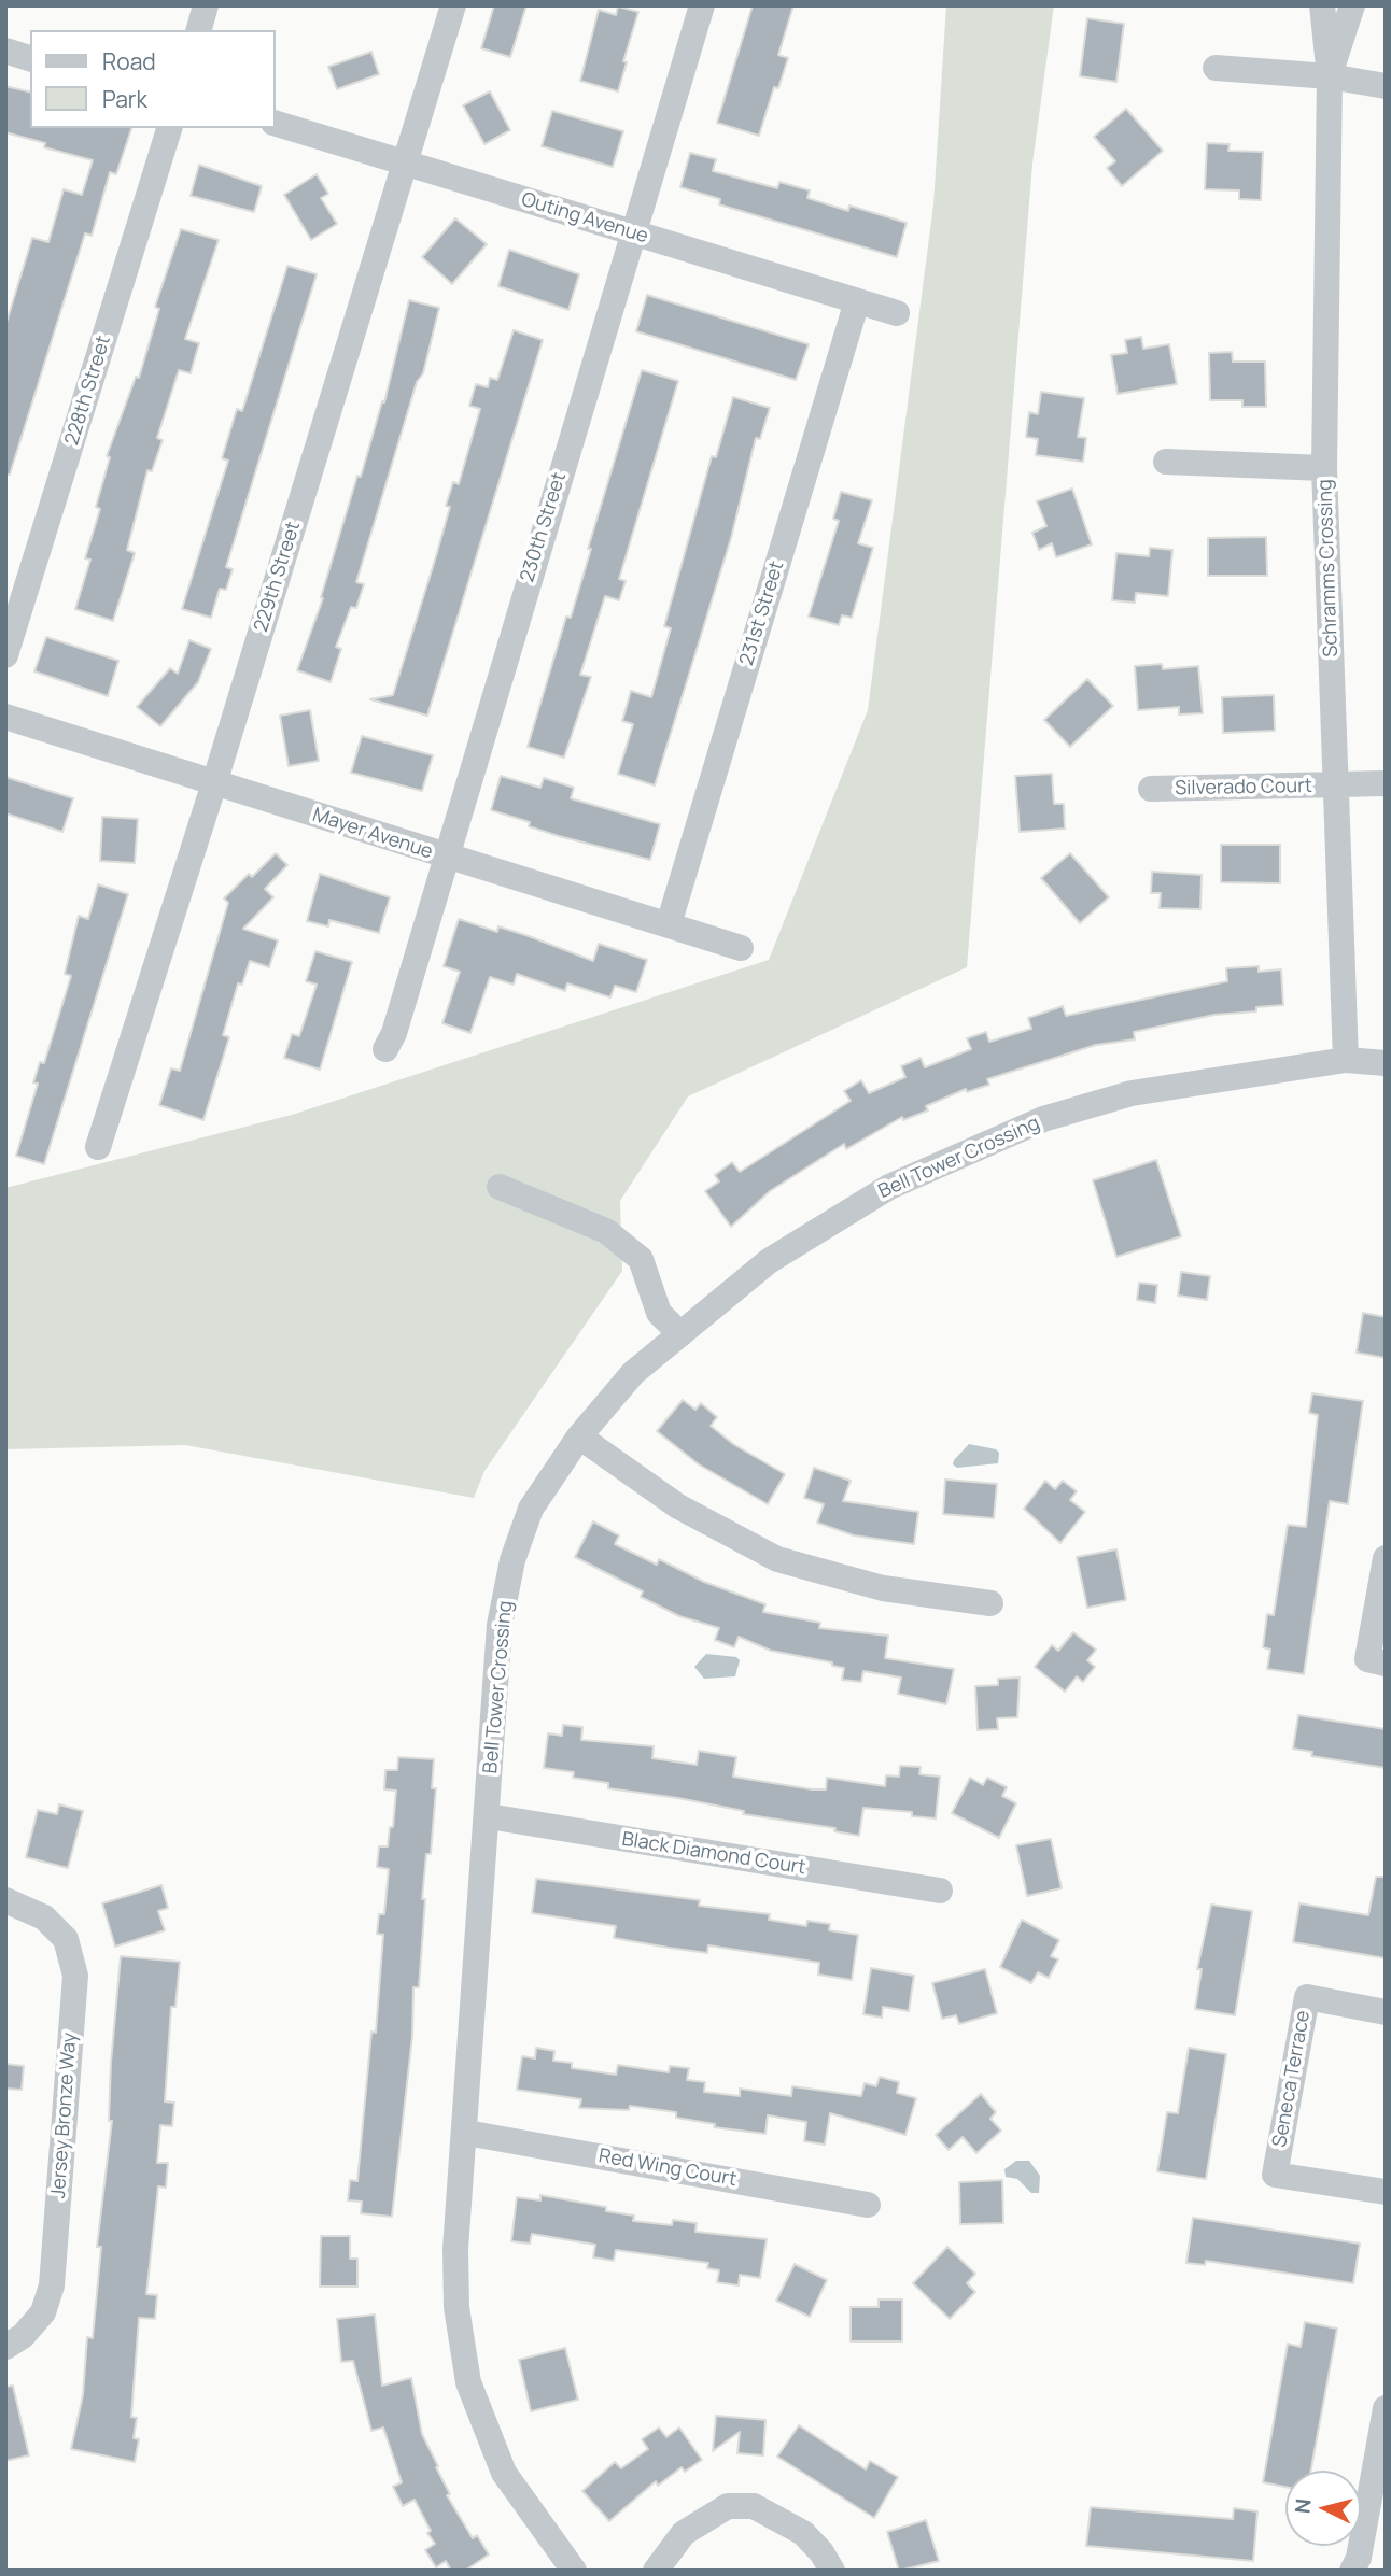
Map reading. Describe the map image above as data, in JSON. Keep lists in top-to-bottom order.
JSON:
{
  "streets": {
    "street": [
      "Outing Avenue",
      "228th Street",
      "230th Street",
      "Schramms Crossing",
      "229th Street",
      "231st Street",
      "Silverado Court",
      "Mayer Avenue",
      "Bell Tower Crossing",
      "Black Diamond Court",
      "Seneca Terrace",
      "Jersey Bronze Way",
      "Red Wing Court"
    ]
  },
  "crossings": [
    ["Outing Avenue", "230th Street"],
    ["Outing Avenue", "229th Street"],
    ["Outing Avenue", "231st Street"],
    ["230th Street", "Mayer Avenue"],
    ["Schramms Crossing", "Silverado Court"],
    ["Schramms Crossing", "Bell Tower Crossing"],
    ["229th Street", "Mayer Avenue"],
    ["231st Street", "Mayer Avenue"],
    ["Bell Tower Crossing", "Black Diamond Court"],
    ["Bell Tower Crossing", "Red Wing Court"]
  ],
  "legend": ["Road", "Park"],
  "north": "left"
}
